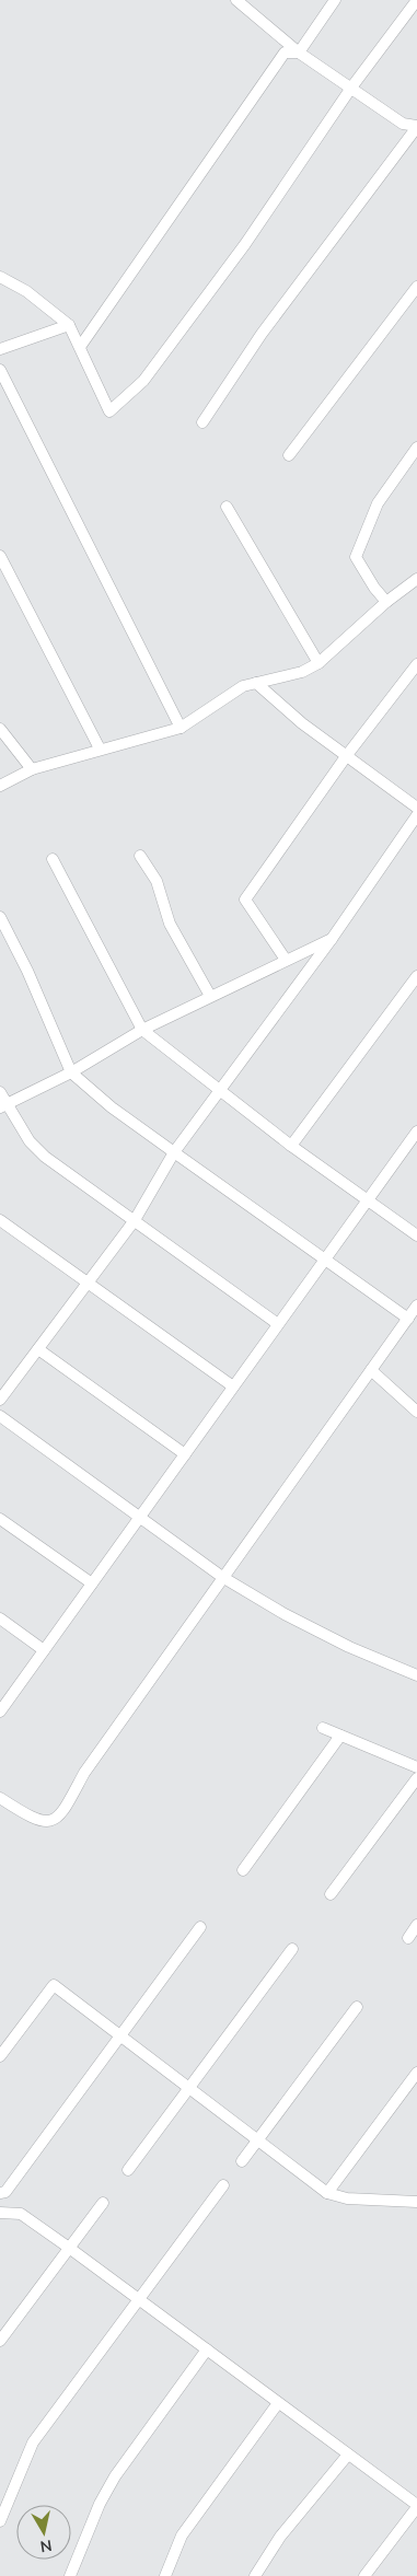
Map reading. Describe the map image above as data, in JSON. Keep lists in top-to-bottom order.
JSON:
{
  "north": "bottom"
}
